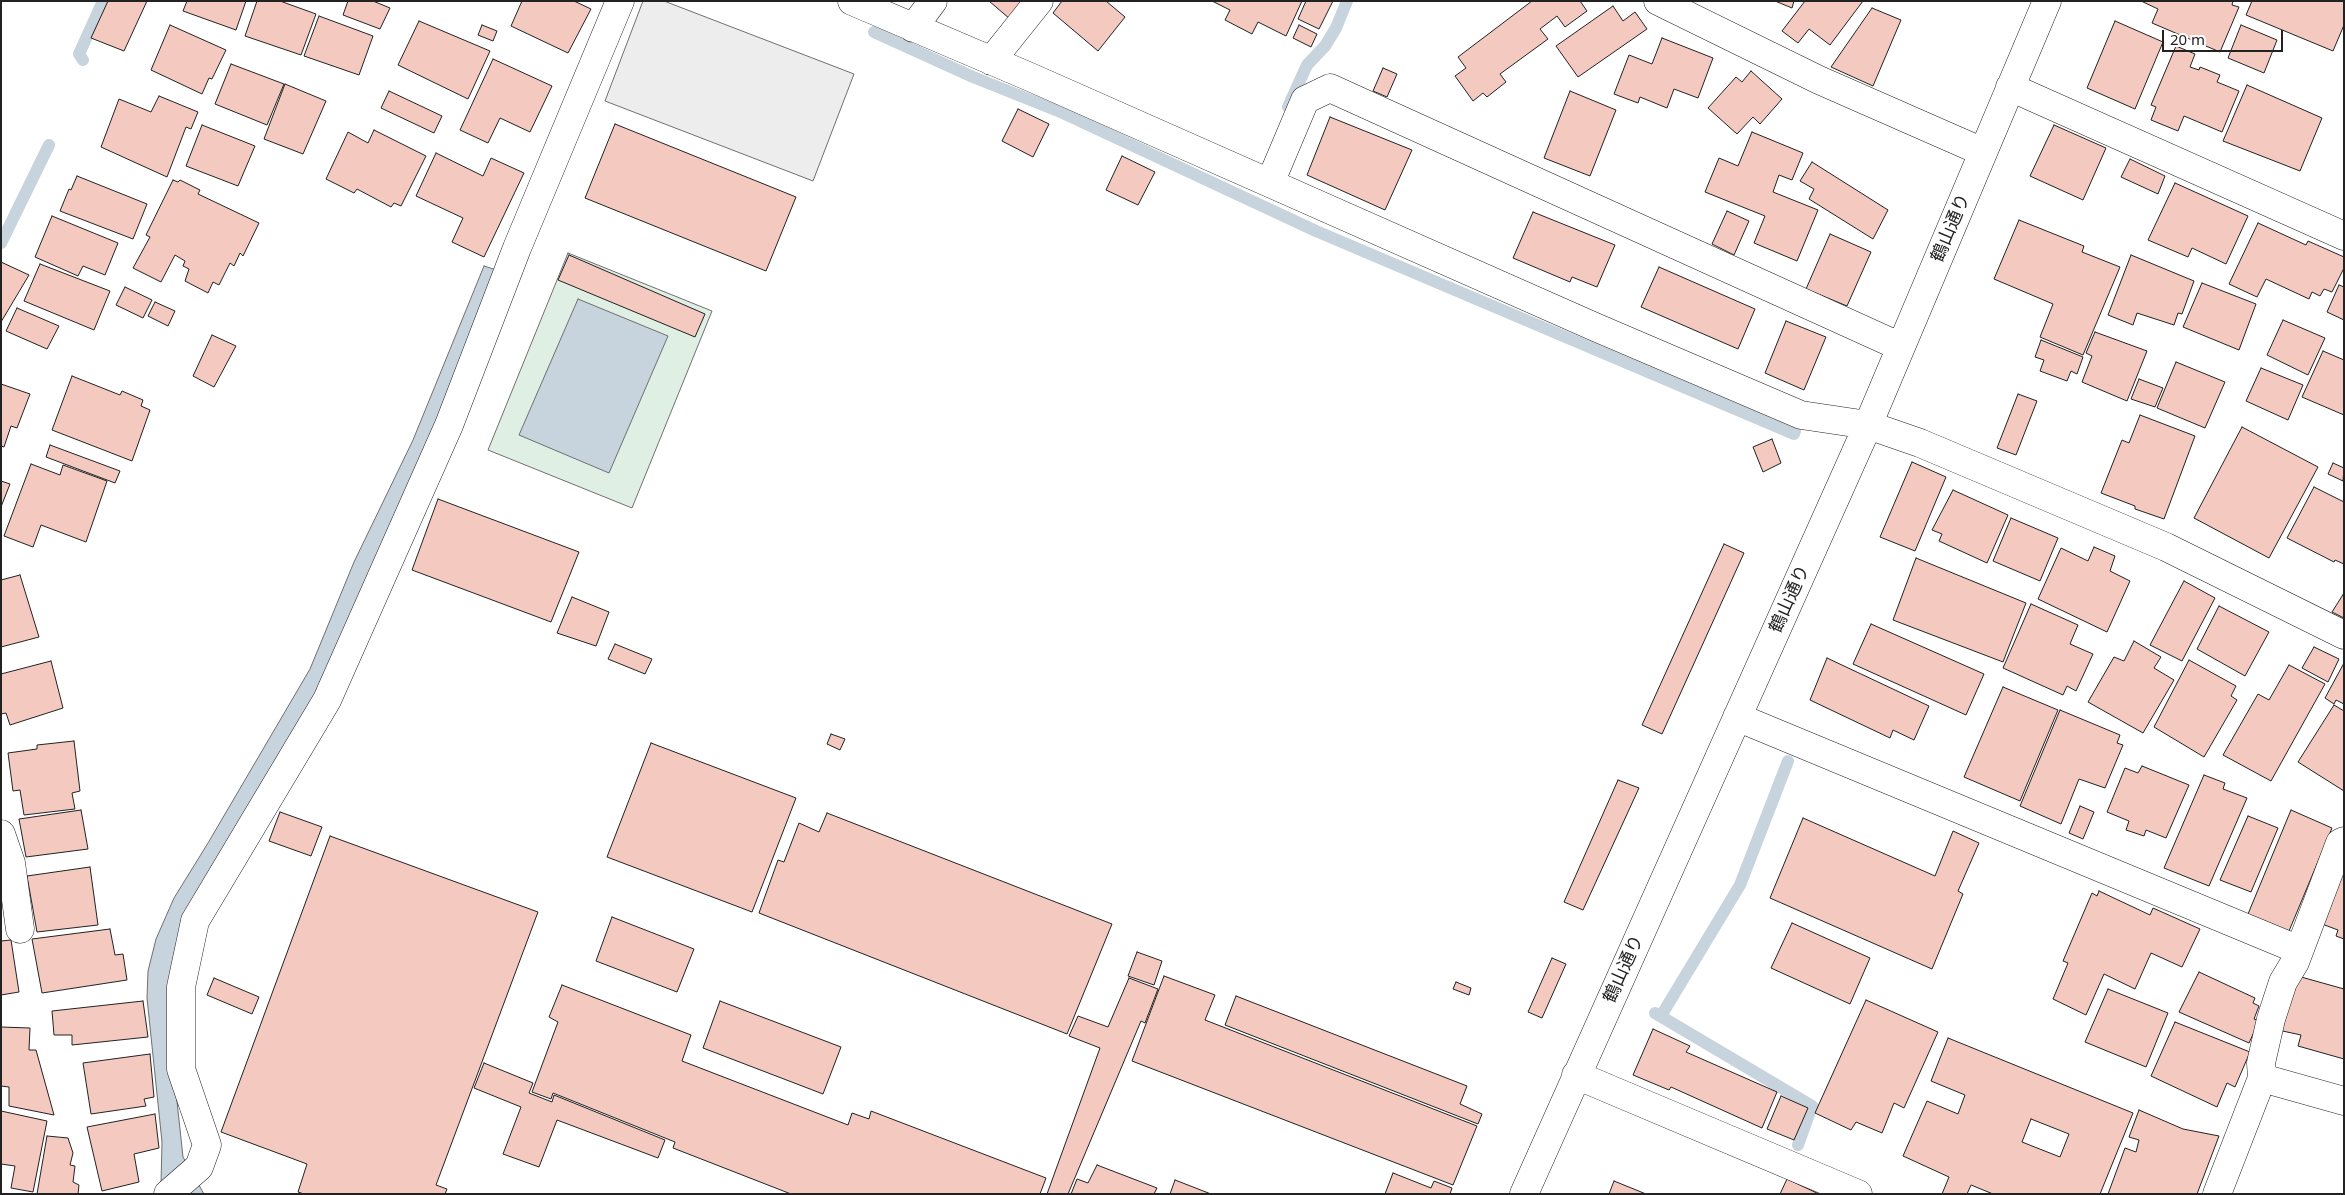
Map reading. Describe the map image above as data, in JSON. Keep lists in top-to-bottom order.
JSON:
{
  "streets": {
    "street": ["鶴山通り"]
  },
  "scale_bar": "20 m"
}
